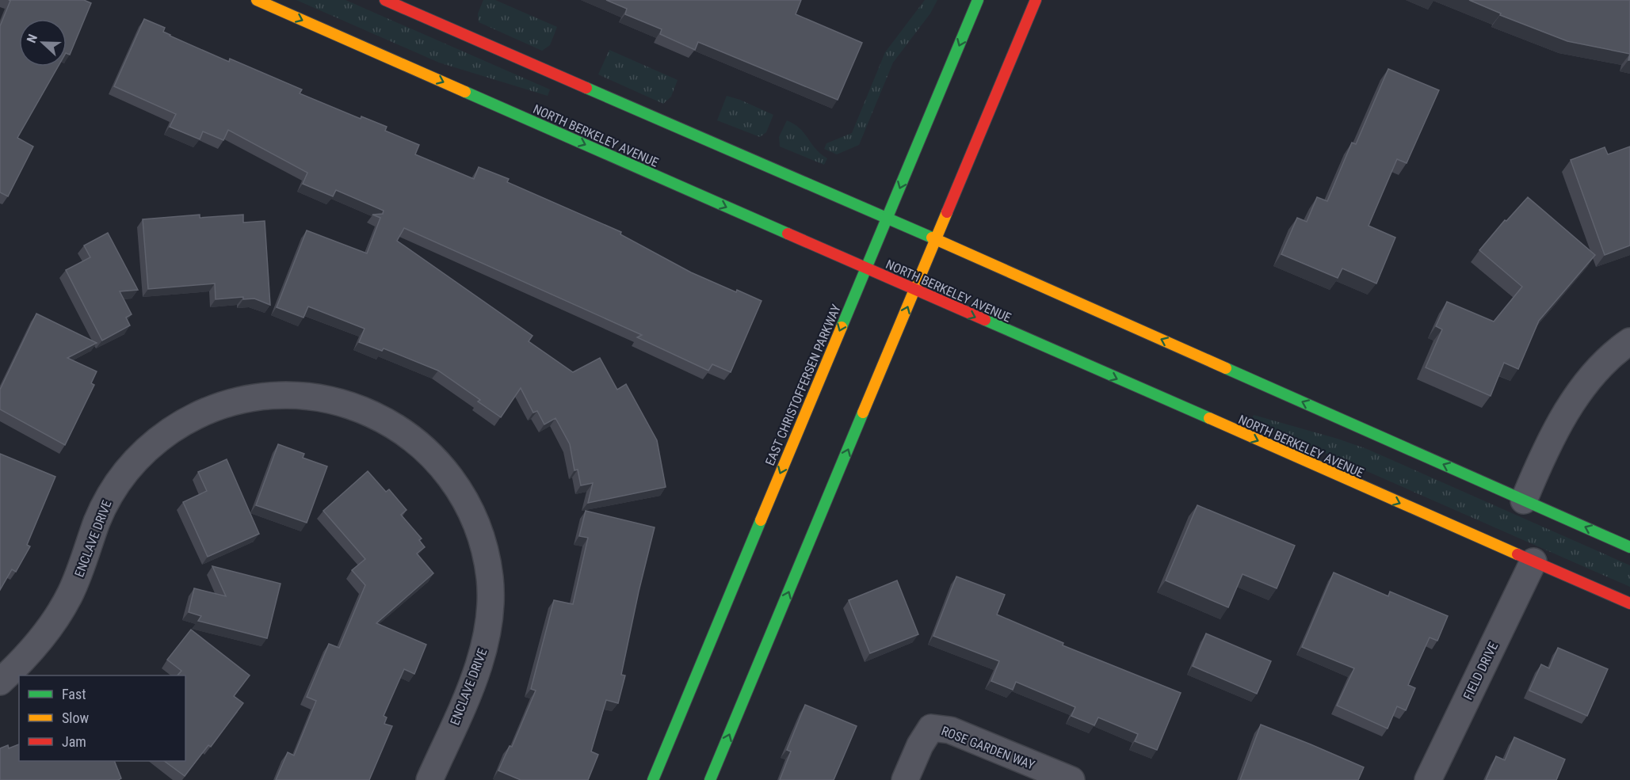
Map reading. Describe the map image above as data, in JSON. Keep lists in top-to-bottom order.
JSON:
{
  "streets": {
    "street": [
      "NORTH BERKELEY AVENUE",
      "EAST CHRISTOFFERSEN PARKWAY",
      "ENCLAVE DRIVE",
      "FIELD DRIVE",
      "ROSE GARDEN WAY"
    ]
  },
  "crossings": [
    ["NORTH BERKELEY AVENUE", "EAST CHRISTOFFERSEN PARKWAY"],
    ["NORTH BERKELEY AVENUE", "FIELD DRIVE"]
  ],
  "legend": ["Fast", "Slow", "Jam"],
  "north": "left"
}
